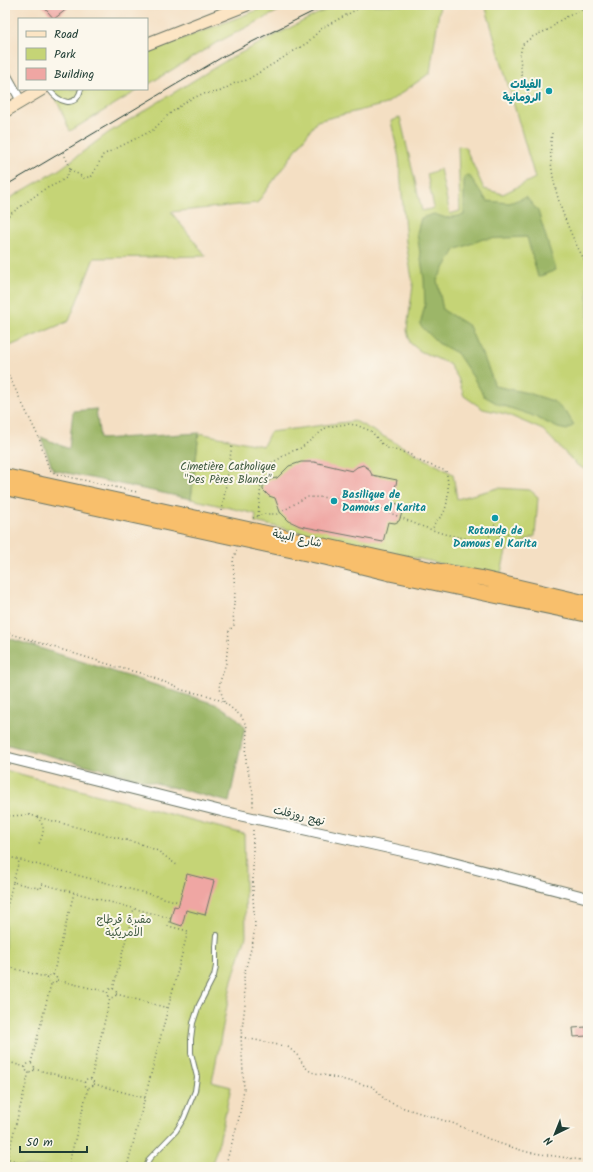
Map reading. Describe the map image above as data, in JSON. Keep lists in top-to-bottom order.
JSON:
{
  "streets": {
    "highway": ["شارع البيئة"],
    "street": ["نهج روزفلت"]
  },
  "parks": ["Cimetière Catholique \"Des Pères Blancs\"", "مقبرة قرطاج الأمريكية"],
  "places": ["الفيلات الرومانية", "Basilique de Damous el Karita", "Rotonde de Damous el Karita"],
  "legend": ["Road", "Park", "Building"],
  "scale_bar": "50 m",
  "north": "bottom left"
}
